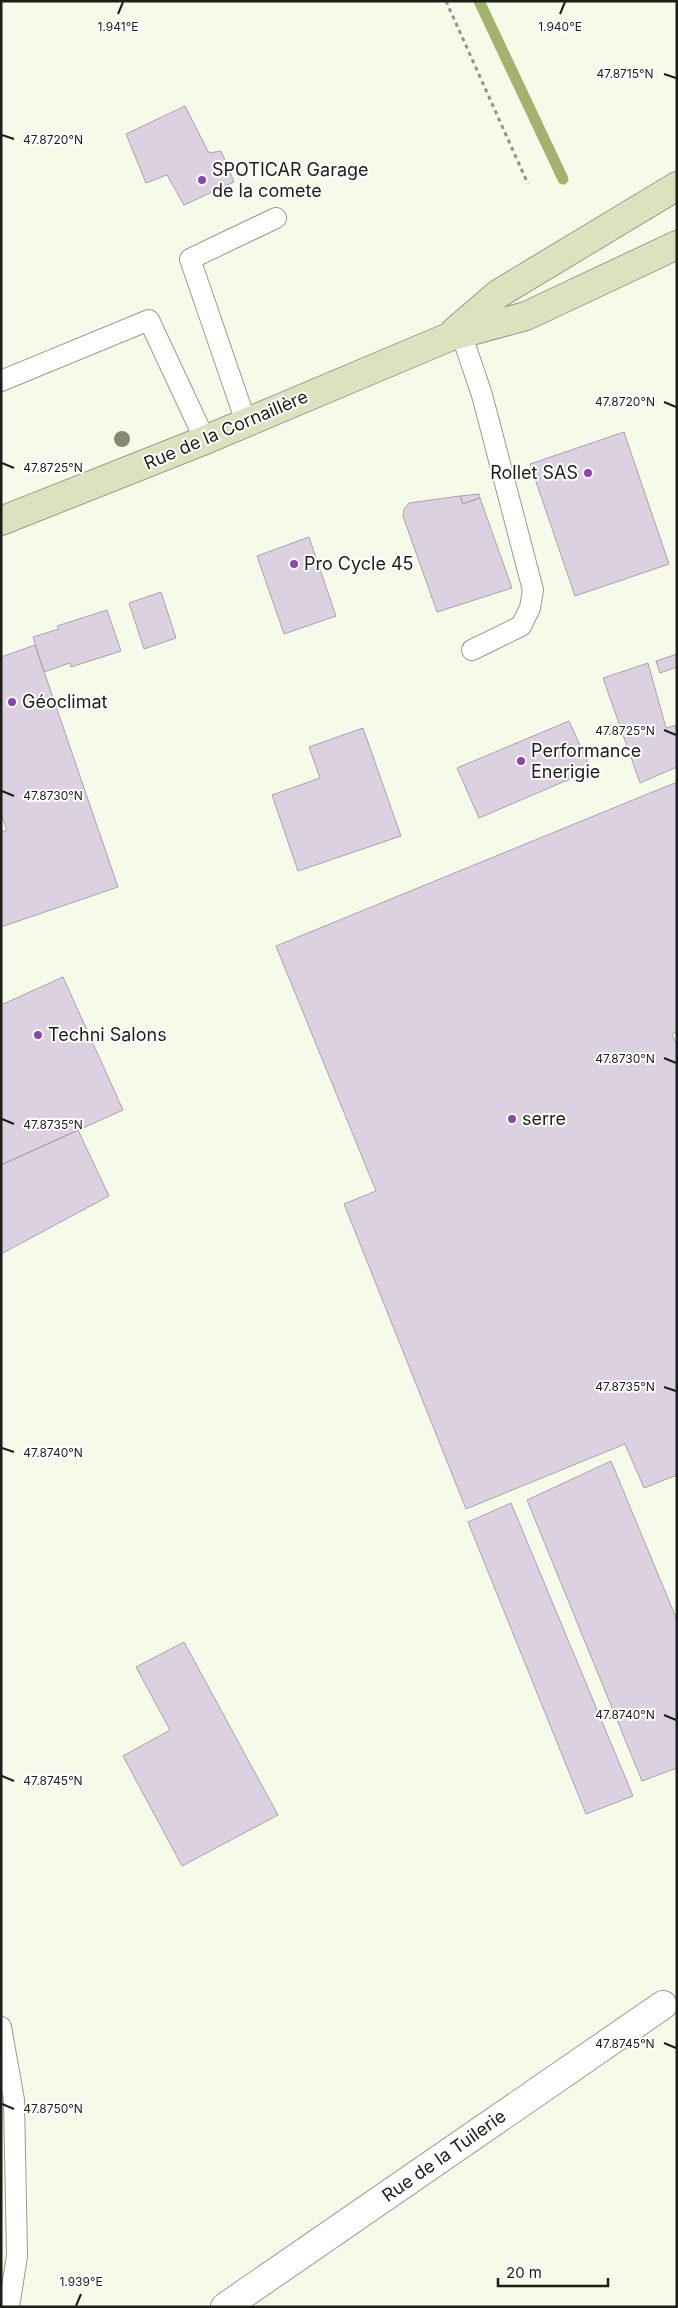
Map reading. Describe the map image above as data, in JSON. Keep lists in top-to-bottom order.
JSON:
{
  "streets": {
    "main road": ["Rue de la Cornaillère"],
    "street": ["Rue de la Tuilerie"]
  },
  "places": [
    "SPOTICAR Garage de la comete",
    "Rollet SAS",
    "Pro Cycle 45",
    "Géoclimat",
    "Performance Enerigie",
    "Techni Salons",
    "serre"
  ],
  "scale_bar": "20 m",
  "coordinates": [
    "1.941°E",
    "1.940°E",
    "47.8715°N",
    "47.8720°N",
    "47.8725°N",
    "47.8730°N",
    "47.8735°N",
    "47.8740°N",
    "47.8745°N",
    "47.8750°N",
    "1.939°E"
  ]
}
